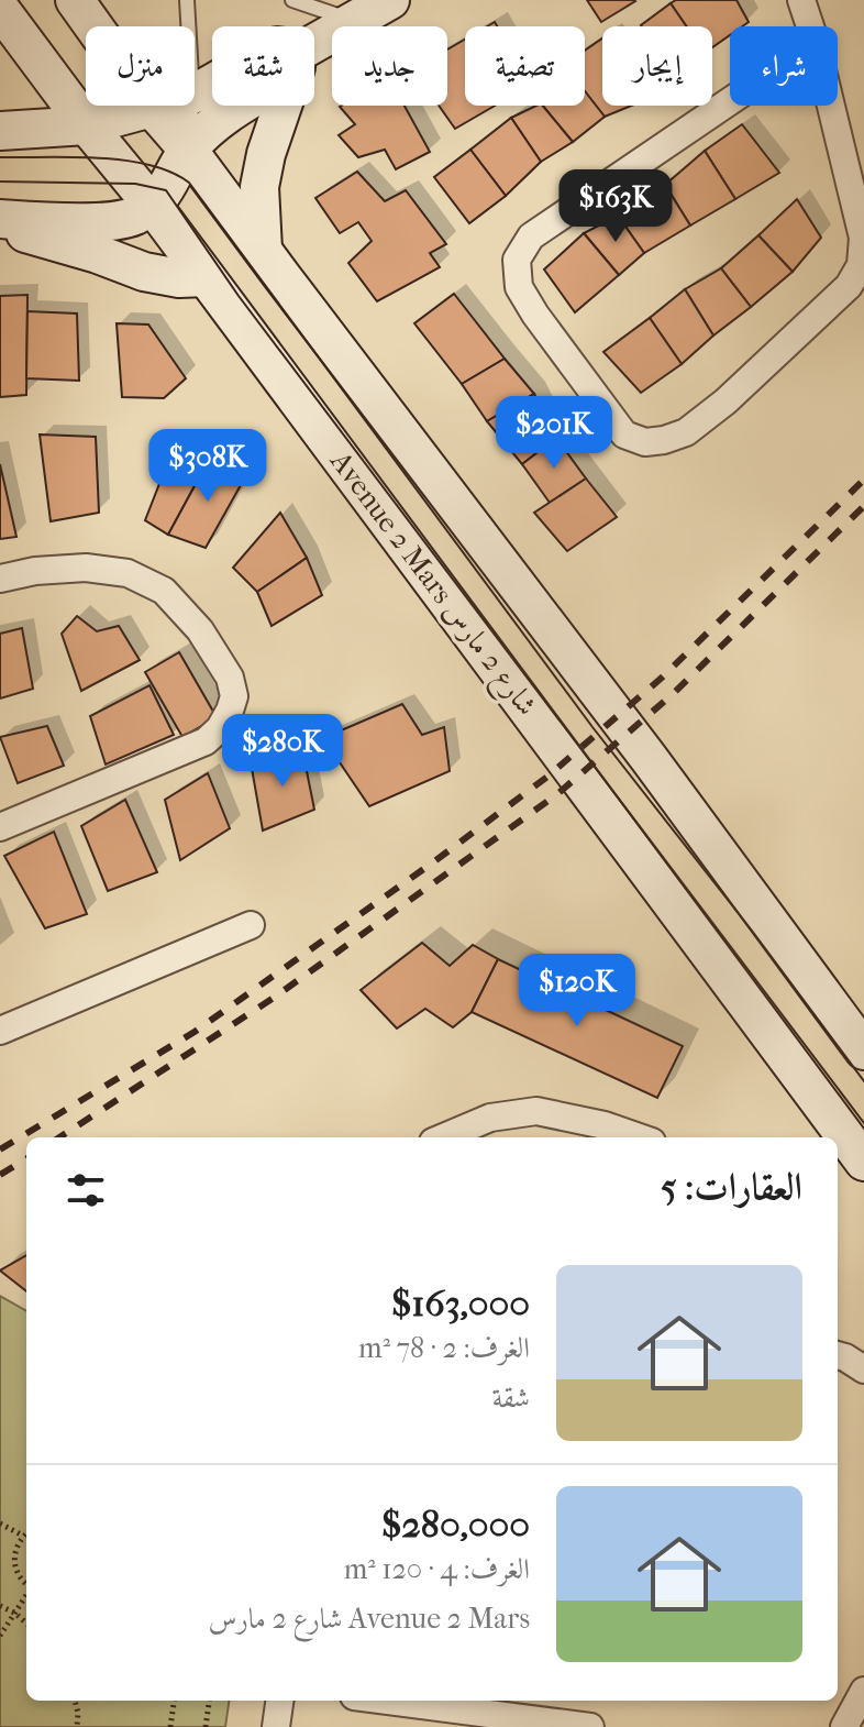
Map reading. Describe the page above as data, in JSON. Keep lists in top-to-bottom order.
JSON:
{
  "streets": {
    "main road": ["Avenue 2 Mars شارع 2 مارس"]
  },
  "page": {
    "chip": [
      "شراء",
      "إيجار",
      "تصفية",
      "جديد",
      "شقة",
      "منزل"
    ],
    "price": [
      "$163K",
      "$201K",
      "$308K",
      "$280K",
      "$120K"
    ],
    "heading": "العقارات: 5",
    "list": [
      {
        "name": "$163,000",
        "note": "الغرف: 2 · 78 m² · شقة"
      },
      {
        "name": "$280,000",
        "note": "الغرف: 4 · 120 m² · Avenue 2 Mars شارع 2 مارس"
      }
    ]
  }
}
